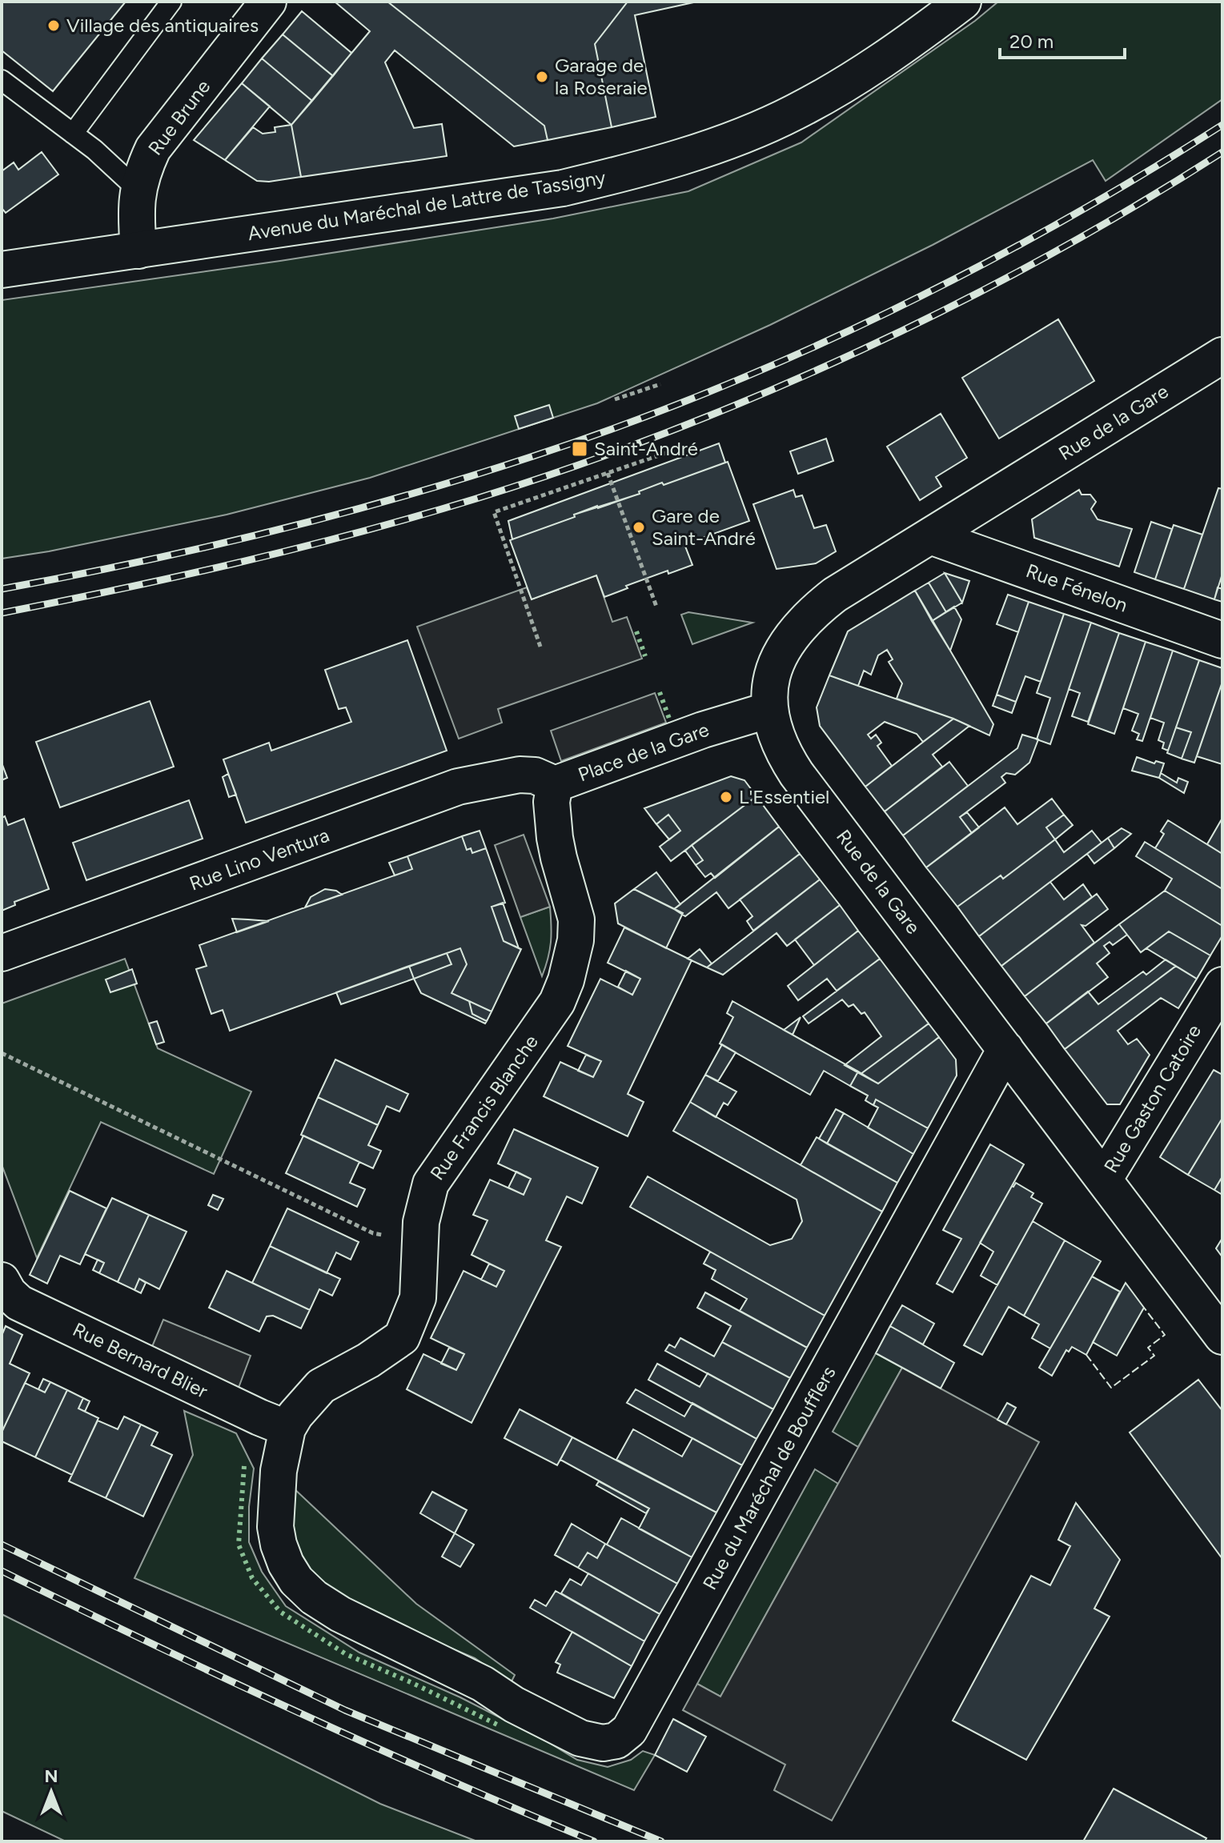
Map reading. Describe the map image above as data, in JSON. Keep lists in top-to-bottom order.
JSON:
{
  "streets": {
    "street": [
      "Rue Brune",
      "Avenue du Maréchal de Lattre de Tassigny",
      "Rue de la Gare",
      "Rue Fénelon",
      "Place de la Gare",
      "Rue Lino Ventura",
      "Rue Gaston Catoire",
      "Rue Francis Blanche",
      "Rue Bernard Blier",
      "Rue du Maréchal de Boufflers"
    ]
  },
  "crossings": [
    ["Rue Brune", "Avenue du Maréchal de Lattre de Tassigny"],
    ["Rue de la Gare", "Rue Fénelon"],
    ["Rue de la Gare", "Place de la Gare"],
    ["Rue de la Gare", "Rue Gaston Catoire"],
    ["Rue de la Gare", "Rue du Maréchal de Boufflers"],
    ["Place de la Gare", "Rue Lino Ventura"],
    ["Place de la Gare", "Rue Francis Blanche"],
    ["Rue Francis Blanche", "Rue Bernard Blier"],
    ["Rue Francis Blanche", "Rue du Maréchal de Boufflers"]
  ],
  "places": {
    "other": [
      "Village des antiquaires",
      "Garage de la Roseraie",
      "Gare de Saint-André",
      "L'Essentiel"
    ],
    "transit": ["Saint-André"]
  },
  "scale_bar": "20 m",
  "north": "top"
}
